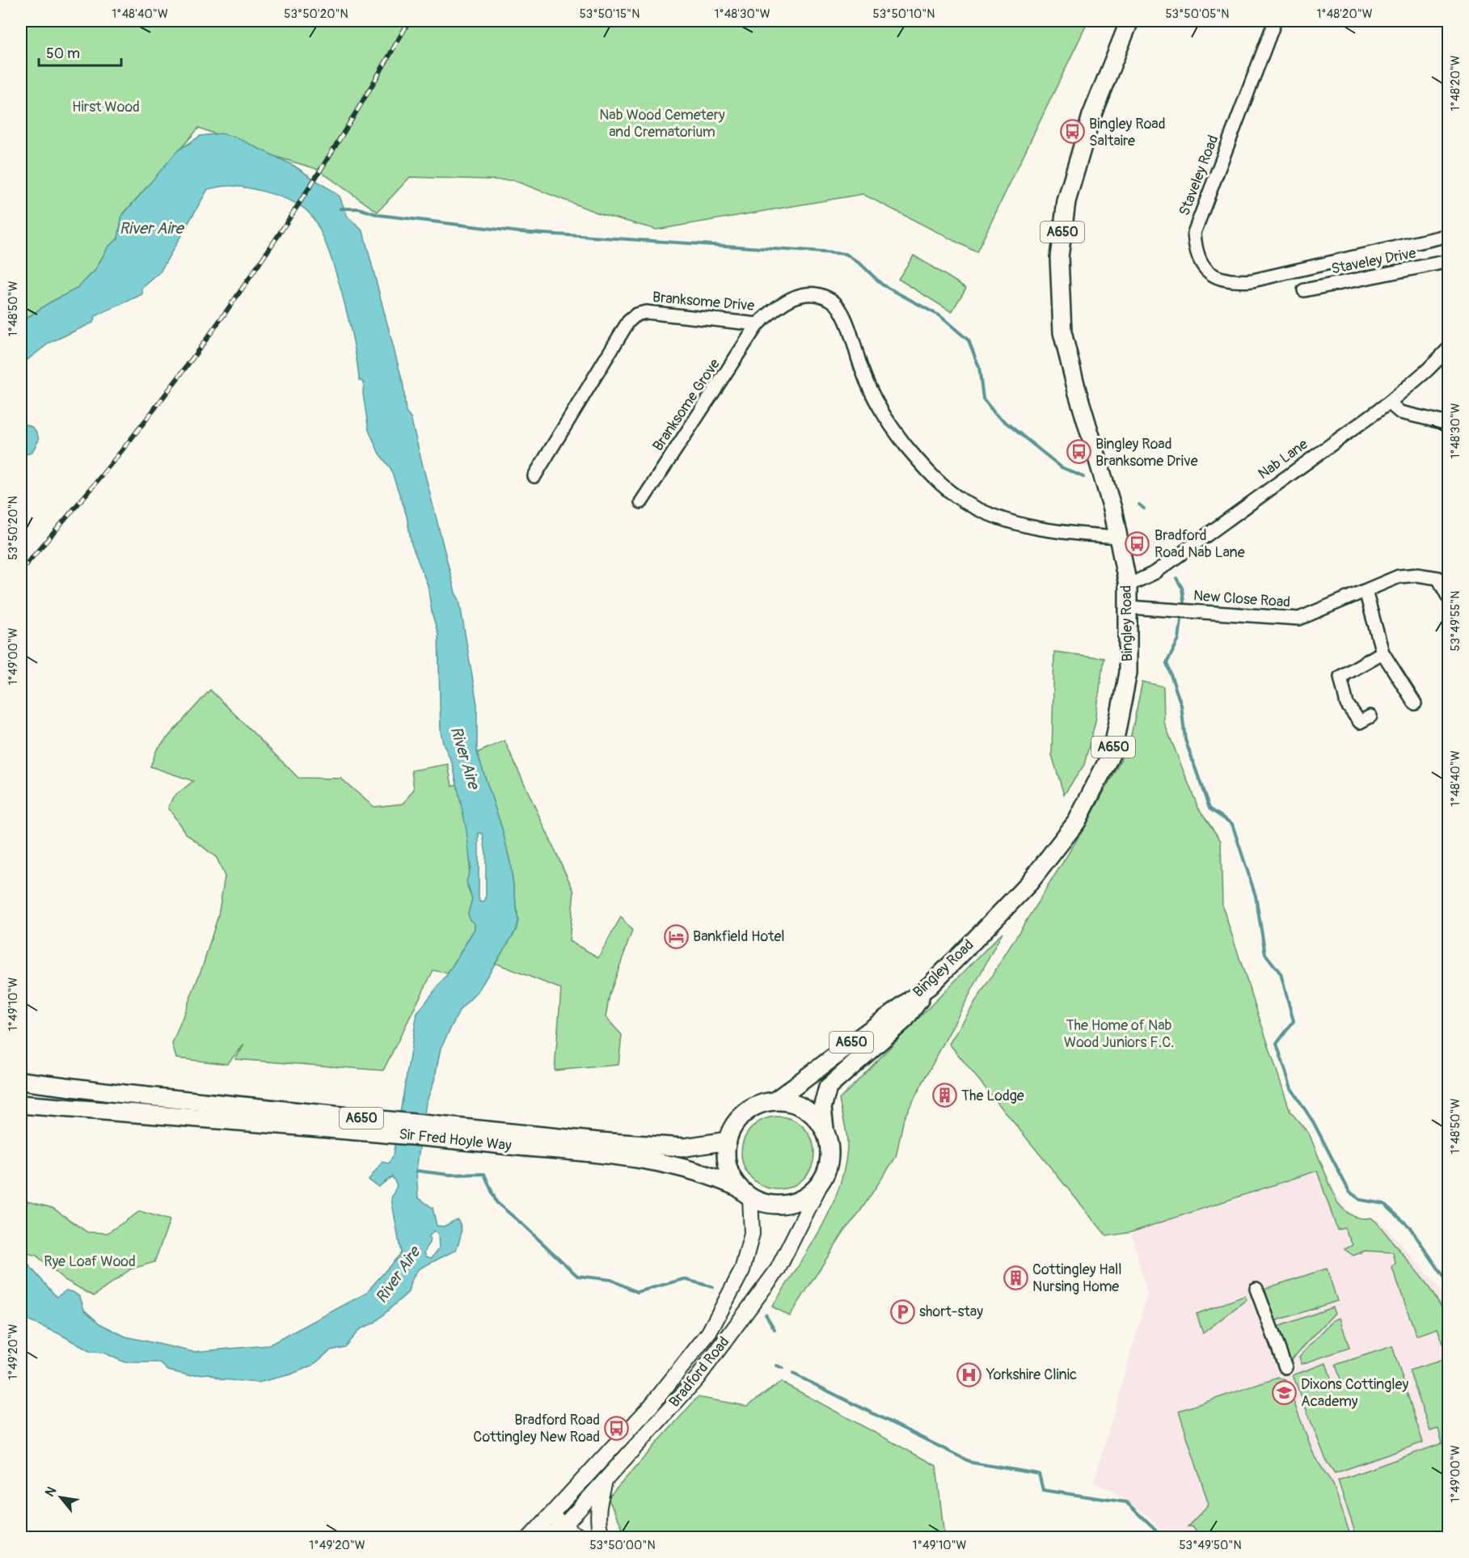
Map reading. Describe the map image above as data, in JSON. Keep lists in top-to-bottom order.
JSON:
{
  "streets": {
    "highway": ["A650", "Bingley Road", "Sir Fred Hoyle Way"],
    "main road": ["Bradford Road"],
    "street": [
      "Staveley Road",
      "Staveley Drive",
      "Branksome Drive",
      "Branksome Grove",
      "Nab Lane",
      "New Close Road"
    ]
  },
  "crossings": [
    ["A650", "Bingley Road"],
    ["A650", "Sir Fred Hoyle Way"],
    ["A650", "Bradford Road"],
    ["Branksome Drive", "Branksome Grove"],
    ["Branksome Drive", "Bingley Road"],
    ["Nab Lane", "Bingley Road"],
    ["New Close Road", "Bingley Road"],
    ["Bingley Road", "Sir Fred Hoyle Way"],
    ["Bingley Road", "Bradford Road"],
    ["Sir Fred Hoyle Way", "Bradford Road"]
  ],
  "water": ["River Aire"],
  "parks": [
    "Hirst Wood",
    "Nab Wood Cemetery and Crematorium",
    "The Home of Nab Wood Juniors F.C.",
    "Rye Loaf Wood"
  ],
  "places": {
    "bus stop": [
      "Bingley Road Saltaire",
      "Bingley Road Branksome Drive",
      "Bradford Road Nab Lane",
      "Bradford Road Cottingley New Road"
    ],
    "hotel": ["Bankfield Hotel"],
    "building": ["The Lodge", "Cottingley Hall Nursing Home"],
    "parking": ["short-stay"],
    "hospital": ["Yorkshire Clinic"],
    "school or university": ["Dixons Cottingley Academy"]
  },
  "scale_bar": "50 m",
  "north": "top left",
  "coordinates": [
    "1°48'40\"W",
    "53°50'20\"N",
    "53°50'15\"N",
    "1°48'30\"W",
    "53°50'10\"N",
    "53°50'05\"N",
    "1°48'20\"W",
    "1°48'50\"W",
    "53°49'55\"N",
    "1°49'00\"W",
    "1°49'10\"W",
    "1°49'20\"W",
    "53°50'00\"N",
    "53°49'50\"N"
  ]
}
